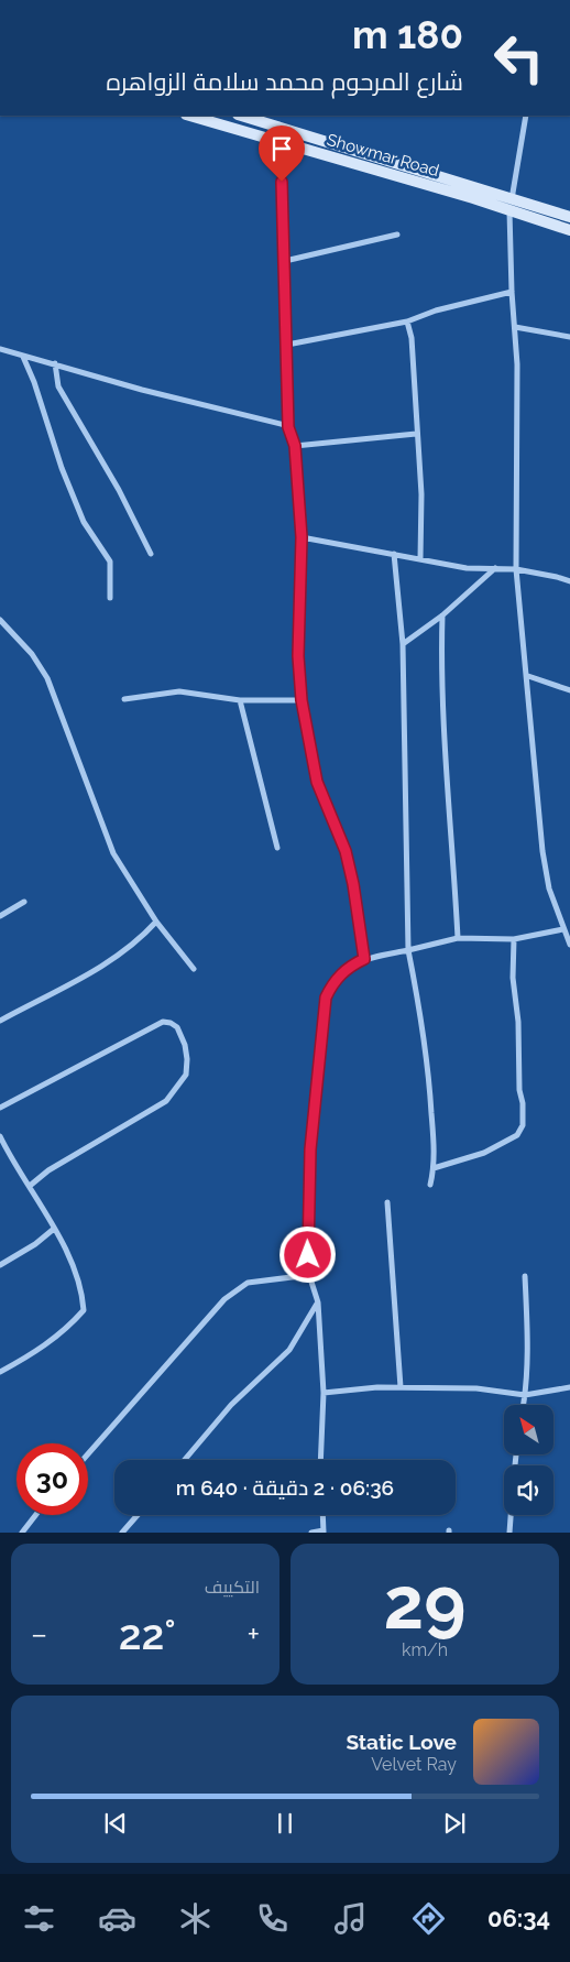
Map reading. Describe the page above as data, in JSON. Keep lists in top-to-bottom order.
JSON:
{
  "streets": {
    "main road": ["Showmar Road"]
  },
  "north": "top left",
  "page": {
    "turn": ["180 m", "شارع المرحوم محمد سلامة الزواهره"],
    "limit": "30",
    "trip": "06:36 · 2 دقيقة · 640 m",
    "tile": [
      ["29", "km/h"],
      "التكييف"
    ],
    "heat": ["−", "22°", "+"],
    "song": ["Static Love", "Velvet Ray"],
    "tabs": "06:34"
  }
}
